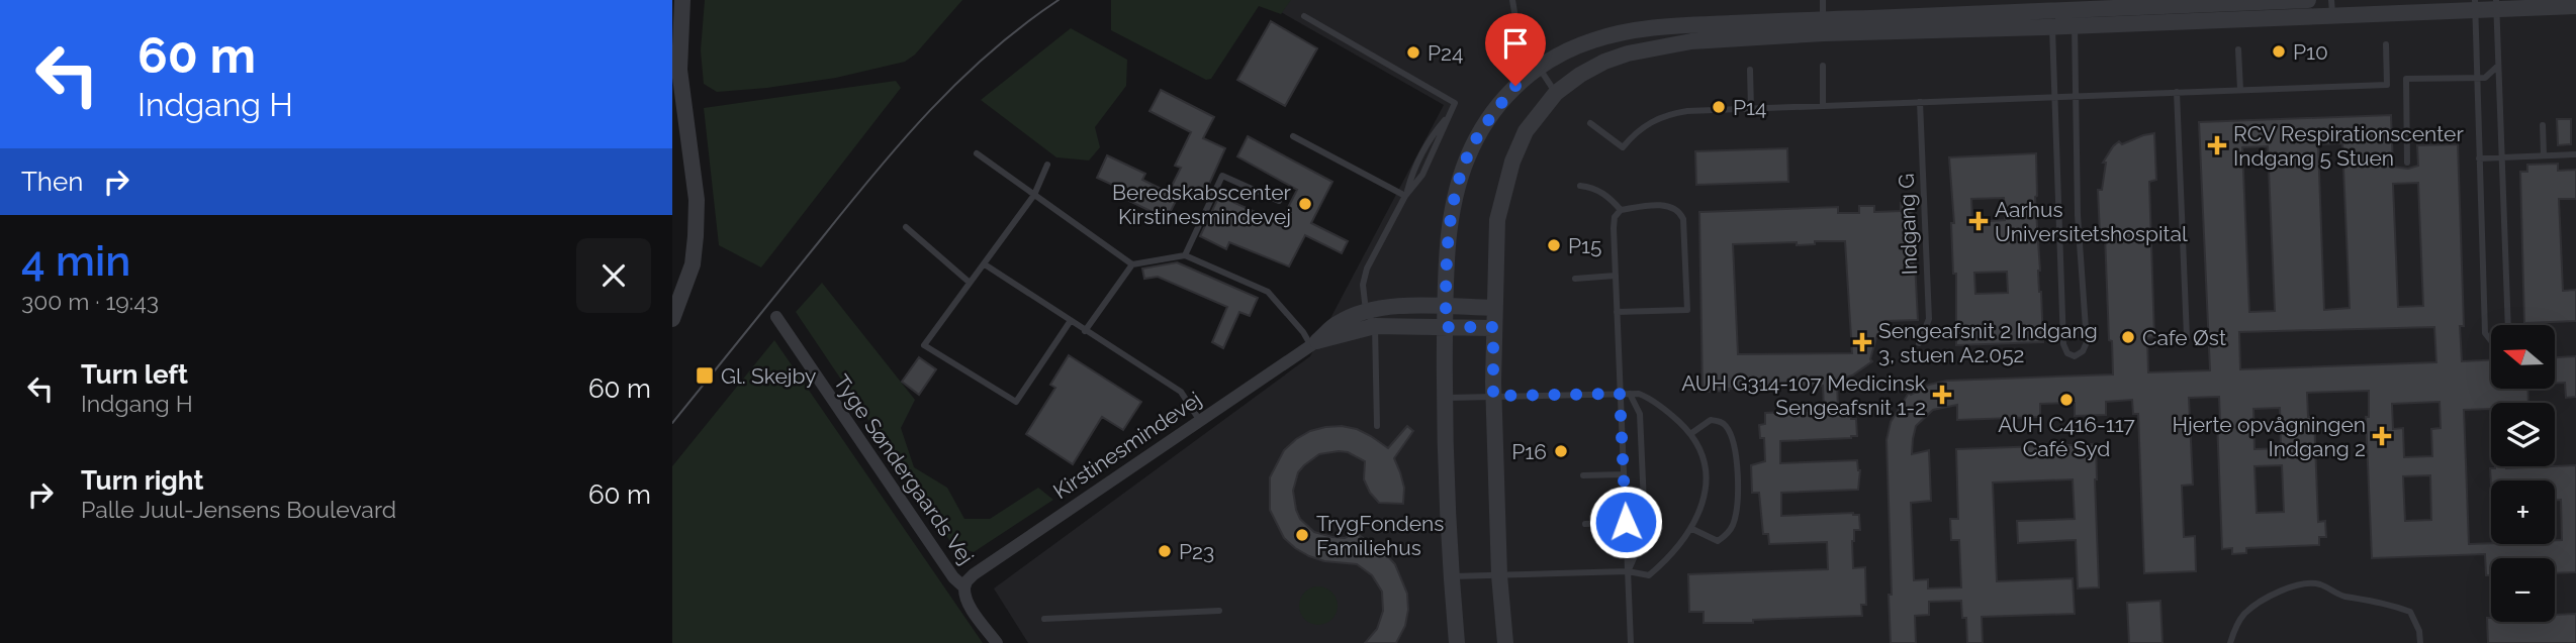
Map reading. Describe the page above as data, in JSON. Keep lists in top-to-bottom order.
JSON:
{
  "streets": {
    "street": ["Kirstinesmindevej", "Tyge Søndergaards Vej"],
    "lane": ["Indgang G"]
  },
  "crossings": [
    ["Kirstinesmindevej", "Tyge Søndergaards Vej"]
  ],
  "places": {
    "other": [
      "P10",
      "P24",
      "P14",
      "Beredskabscenter Kirstinesmindevej",
      "P15",
      "Cafe Øst",
      "AUH C416-117 Café Syd",
      "P16",
      "TrygFondens Familiehus",
      "P23"
    ],
    "health": [
      "RCV Respirationscenter Indgang 5 Stuen",
      "Aarhus Universitetshospital",
      "Sengeafsnit 2 Indgang 3, stuen A2.052",
      "AUH G314-107 Medicinsk Sengeafsnit 1-2",
      "Hjerte opvågningen Indgang 2"
    ],
    "transit": ["Gl. Skejby"]
  },
  "north": "left",
  "page": {
    "turn": ["60 m", "Indgang H"],
    "then": "Then",
    "heading": ["4 min", "300 m · 19:43"],
    "map_buttons": ["+", "−"],
    "list": [
      {
        "name": "Turn left",
        "note": "Indgang H",
        "value": "60 m"
      },
      {
        "name": "Turn right",
        "note": "Palle Juul-Jensens Boulevard",
        "value": "60 m"
      }
    ]
  }
}
